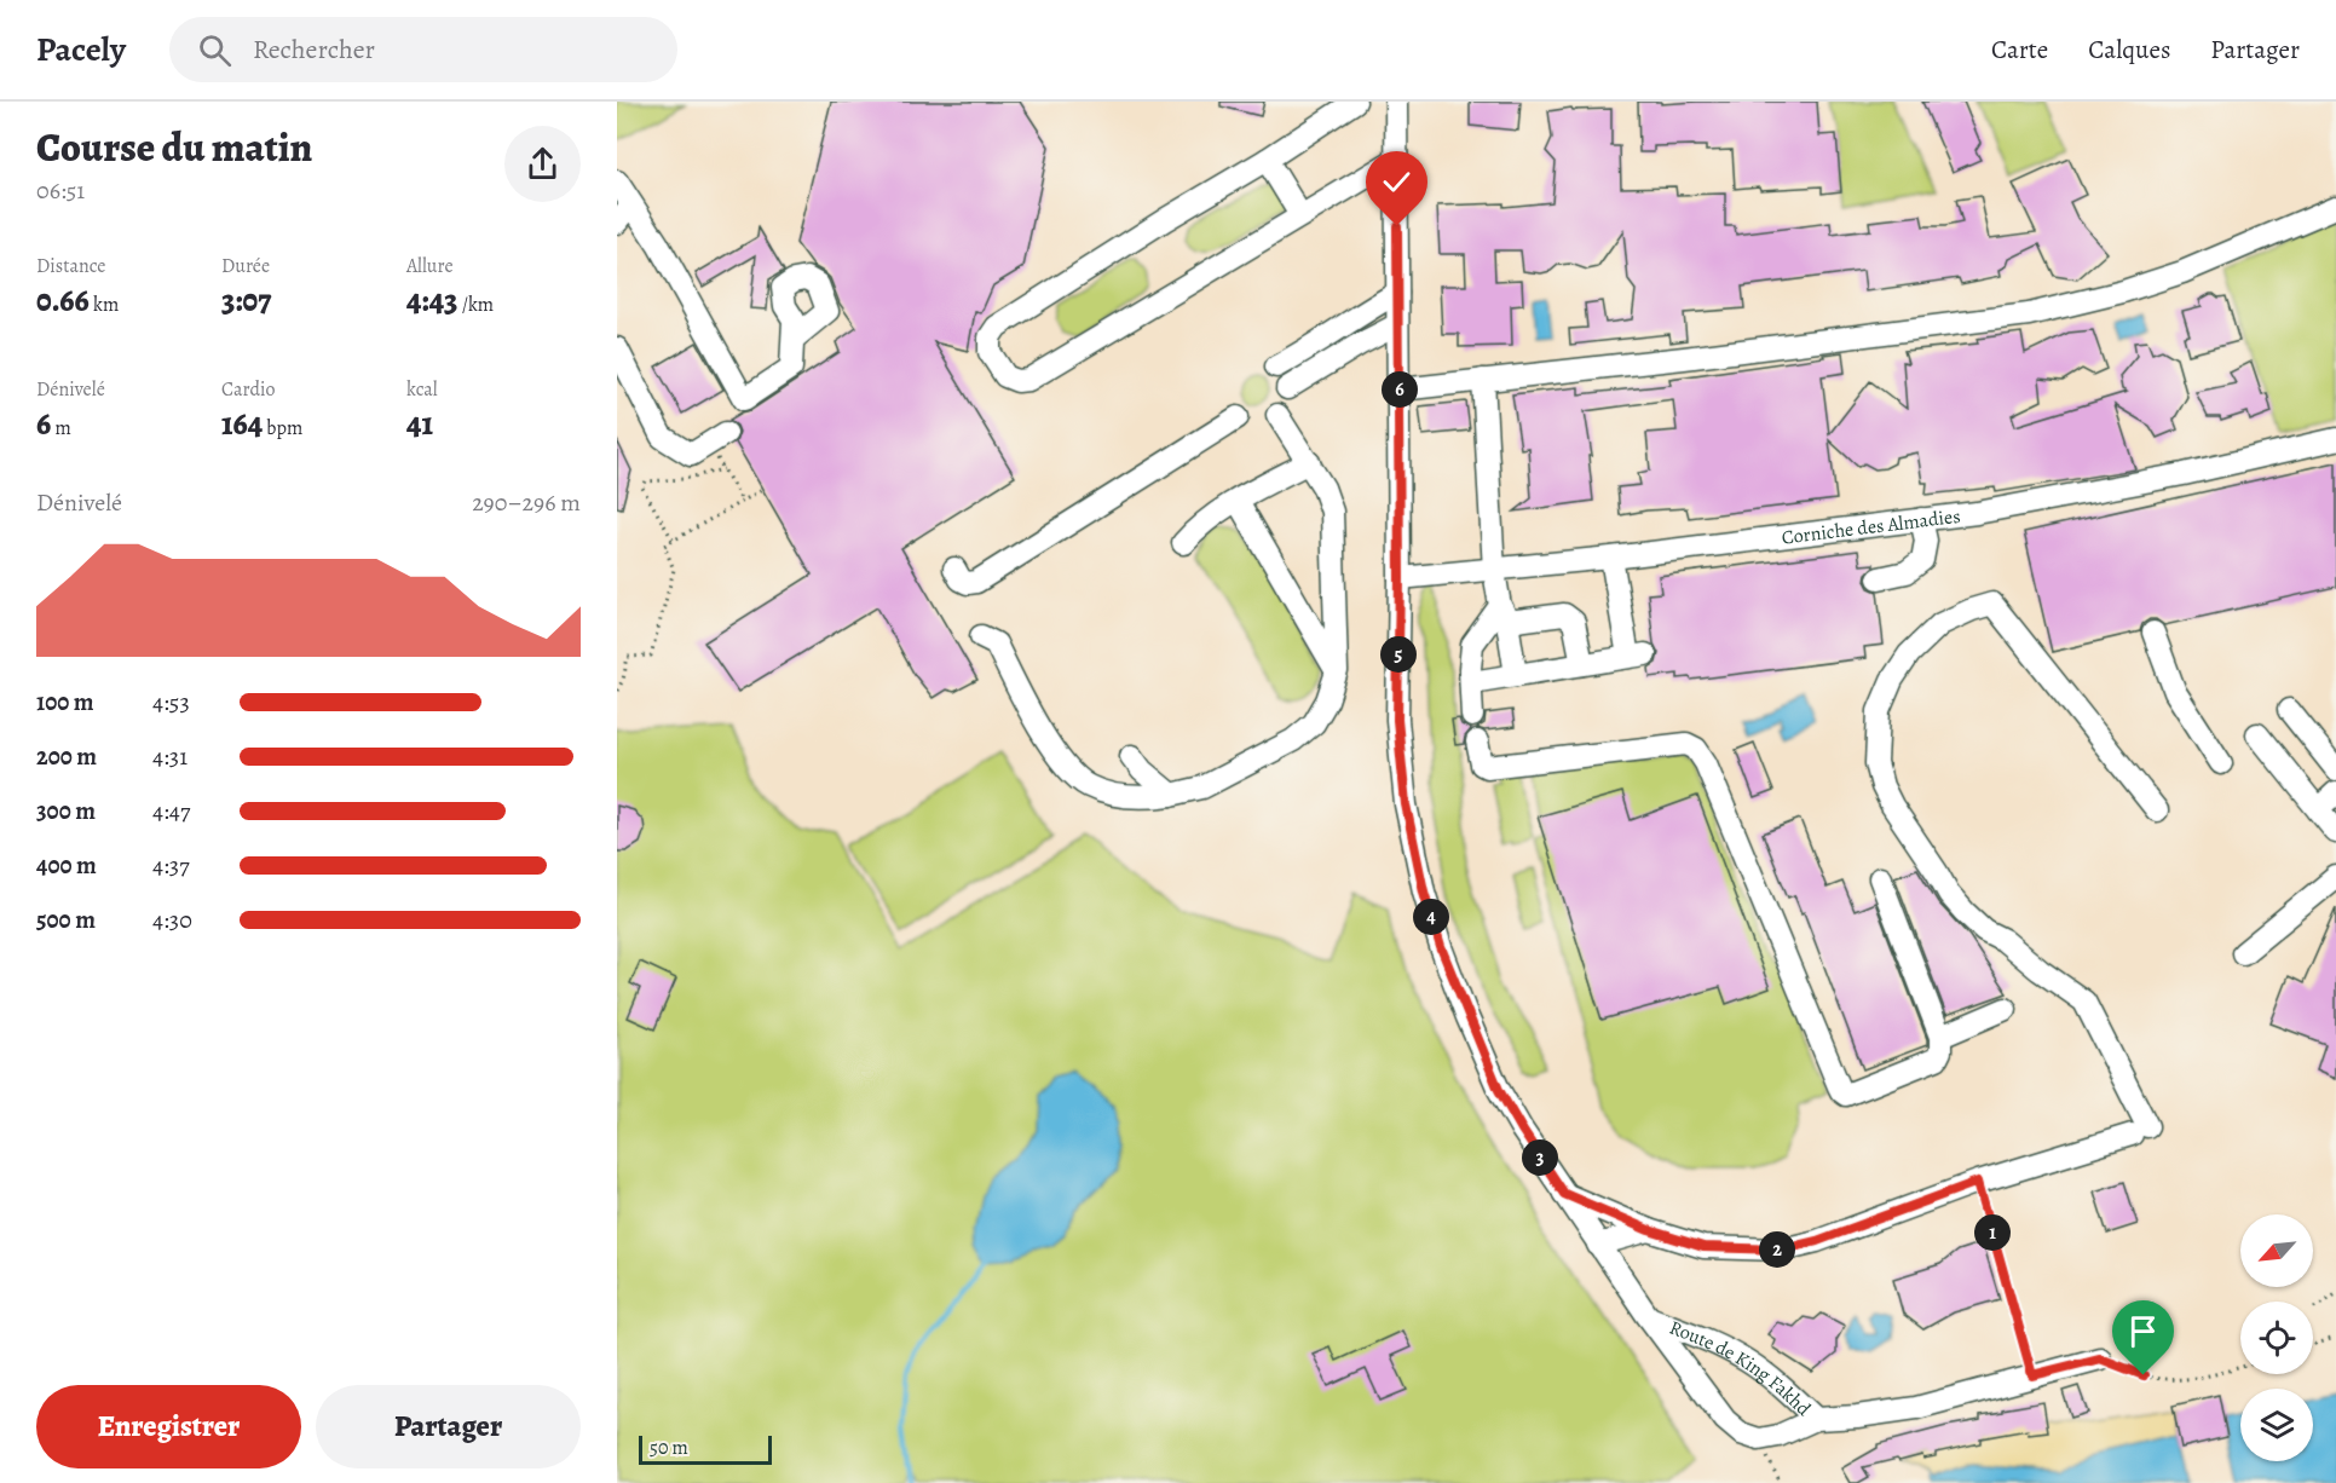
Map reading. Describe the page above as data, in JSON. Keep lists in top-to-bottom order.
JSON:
{
  "streets": {
    "street": ["Corniche des Almadies", "Route de King Fakhd"]
  },
  "scale_bar": "50 m",
  "north": "bottom left",
  "page": {
    "header": "Pacely",
    "search": "Rechercher",
    "nav": ["Carte", "Calques", "Partager"],
    "heading": ["Course du matin", "06:51"],
    "stats": [
      ["Distance", "0.66 km"],
      ["Durée", "3:07"],
      ["Allure", "4:43 /km"],
      ["Dénivelé", "6 m"],
      ["Cardio", "164 bpm"],
      ["kcal", "41"]
    ],
    "pins": [
      "6",
      "5",
      "4",
      "3",
      "1",
      "2"
    ],
    "chart": ["Dénivelé", "290–296 m"],
    "list": [
      {
        "name": "100 m",
        "note": "4:53"
      },
      {
        "name": "200 m",
        "note": "4:31"
      },
      {
        "name": "300 m",
        "note": "4:47"
      },
      {
        "name": "400 m",
        "note": "4:37"
      },
      {
        "name": "500 m",
        "note": "4:30"
      }
    ],
    "buttons": ["Enregistrer", "Partager"],
    "scale": "50 m"
  }
}
